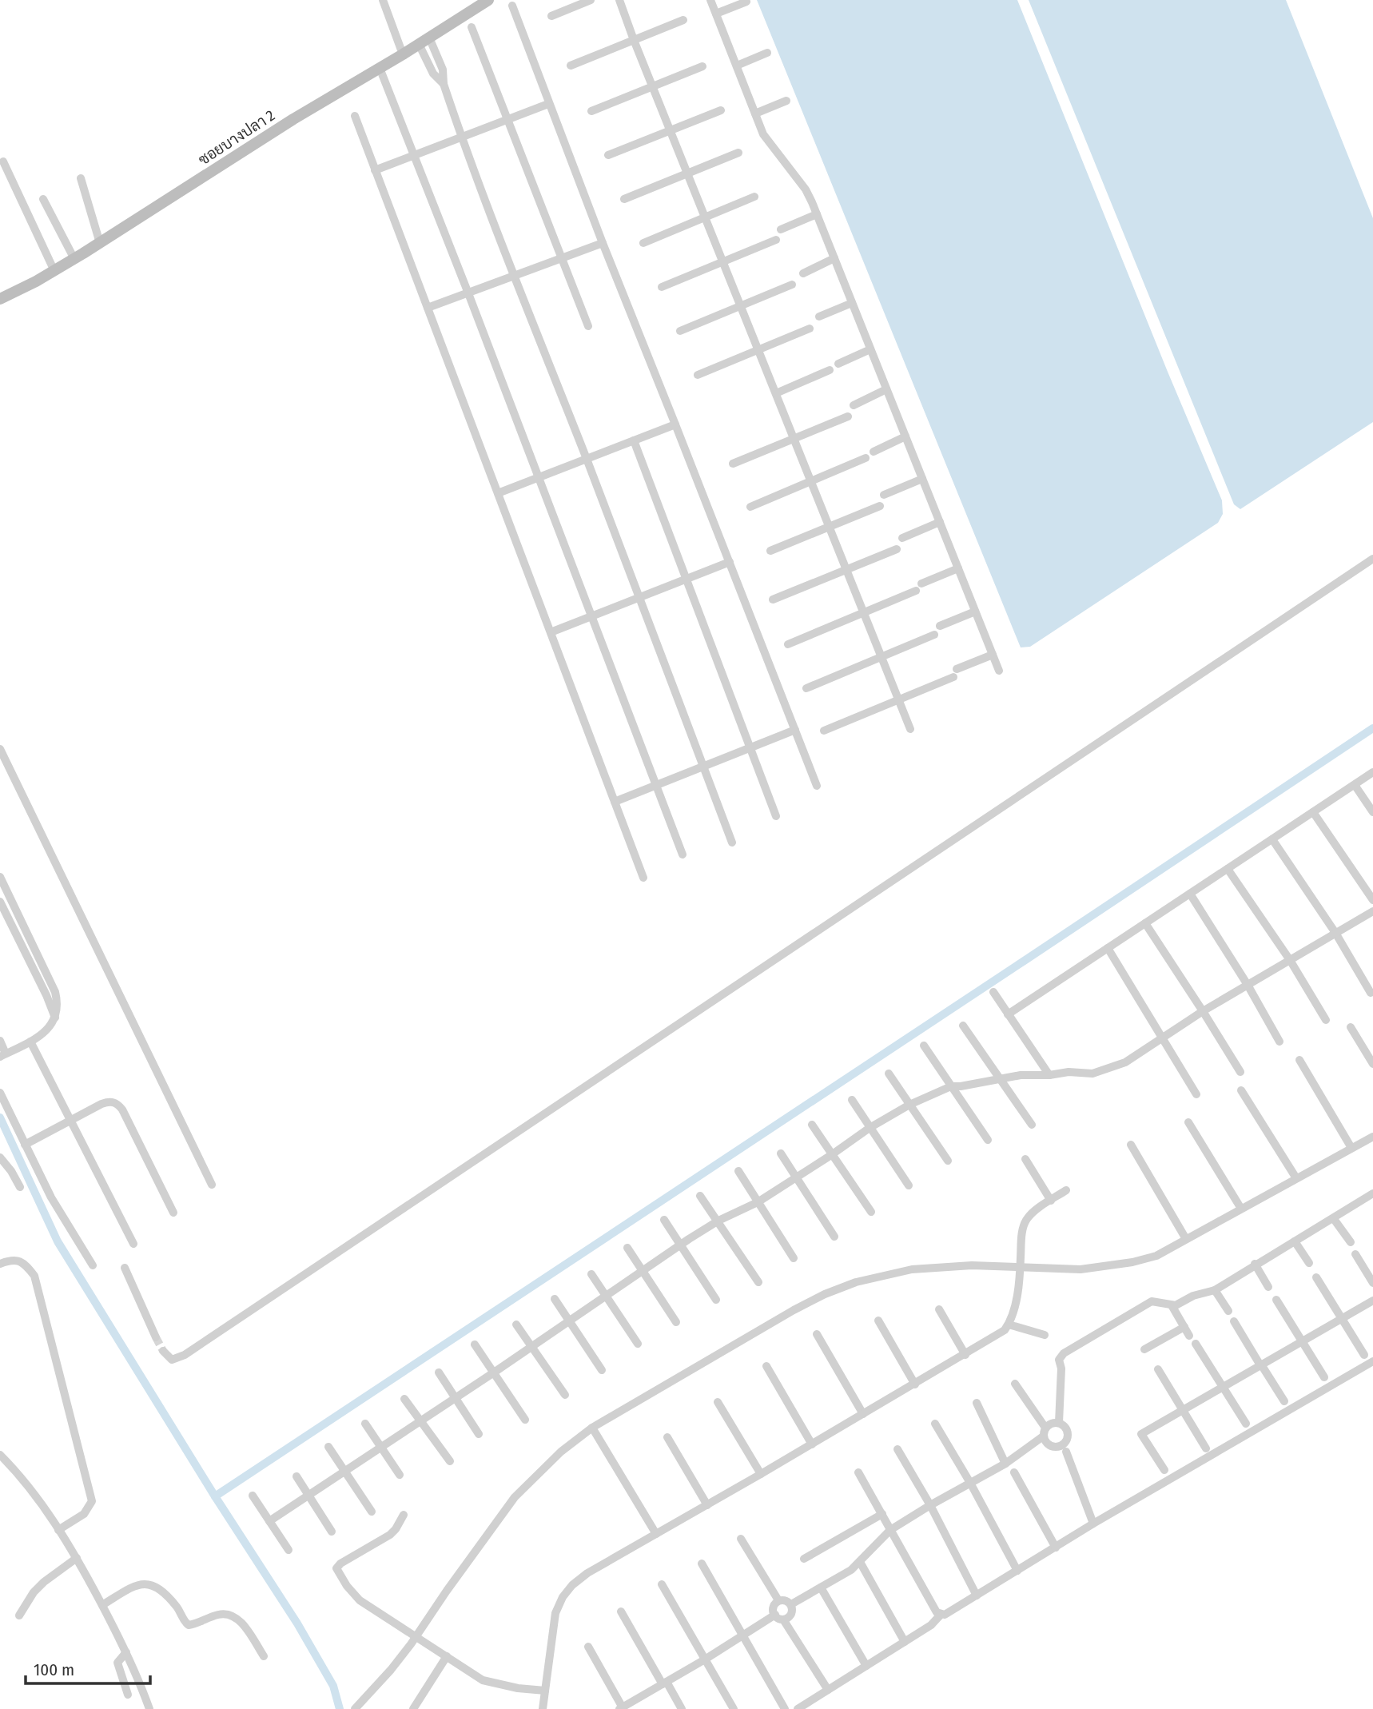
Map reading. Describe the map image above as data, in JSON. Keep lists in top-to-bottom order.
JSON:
{
  "streets": {
    "street": ["ซอยบางปลา 2"]
  },
  "scale_bar": "100 m"
}
